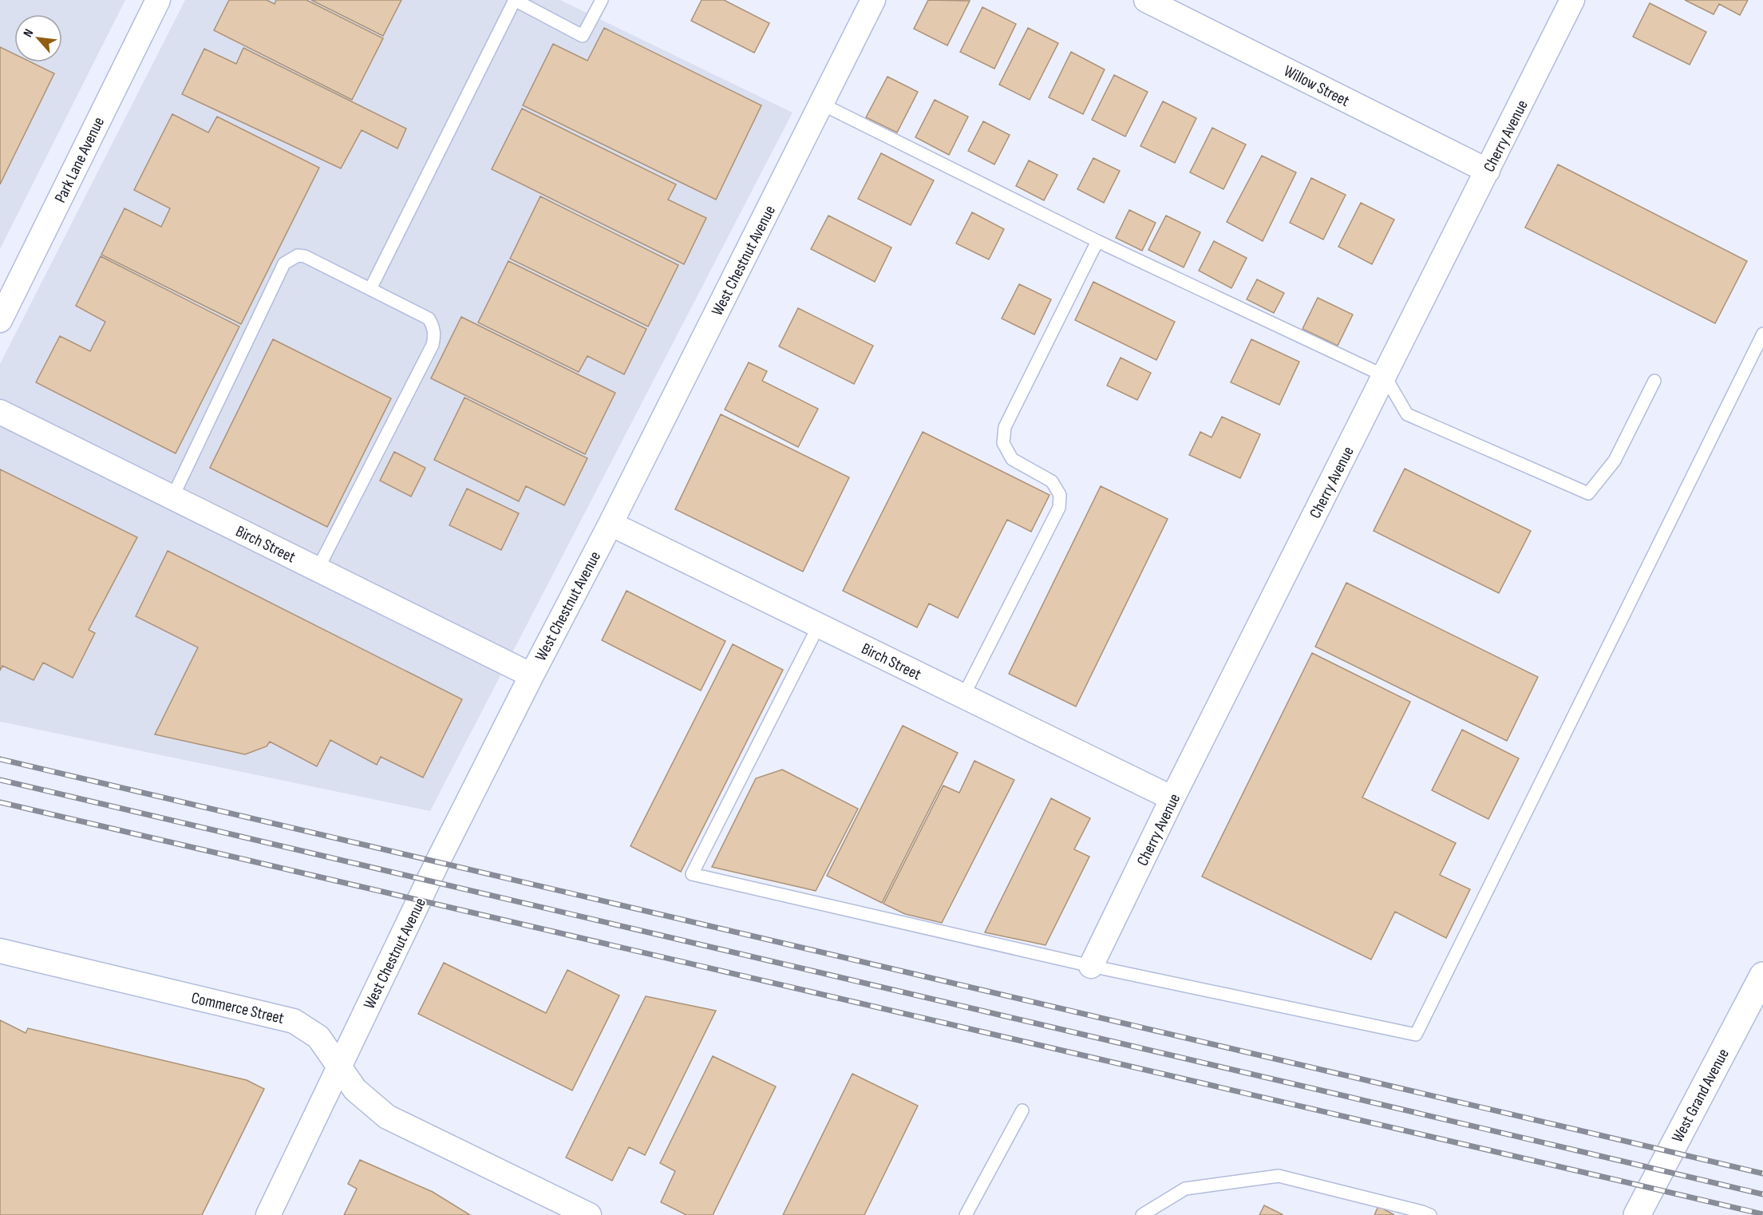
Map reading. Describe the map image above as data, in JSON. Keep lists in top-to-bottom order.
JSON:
{
  "streets": {
    "main road": ["West Grand Avenue"],
    "street": [
      "Willow Street",
      "Cherry Avenue",
      "Park Lane Avenue",
      "West Chestnut Avenue",
      "Birch Street",
      "Commerce Street"
    ]
  },
  "crossings": [
    ["Willow Street", "Cherry Avenue"],
    ["Cherry Avenue", "Birch Street"],
    ["West Chestnut Avenue", "Birch Street"],
    ["West Chestnut Avenue", "Commerce Street"]
  ],
  "north": "top left"
}
